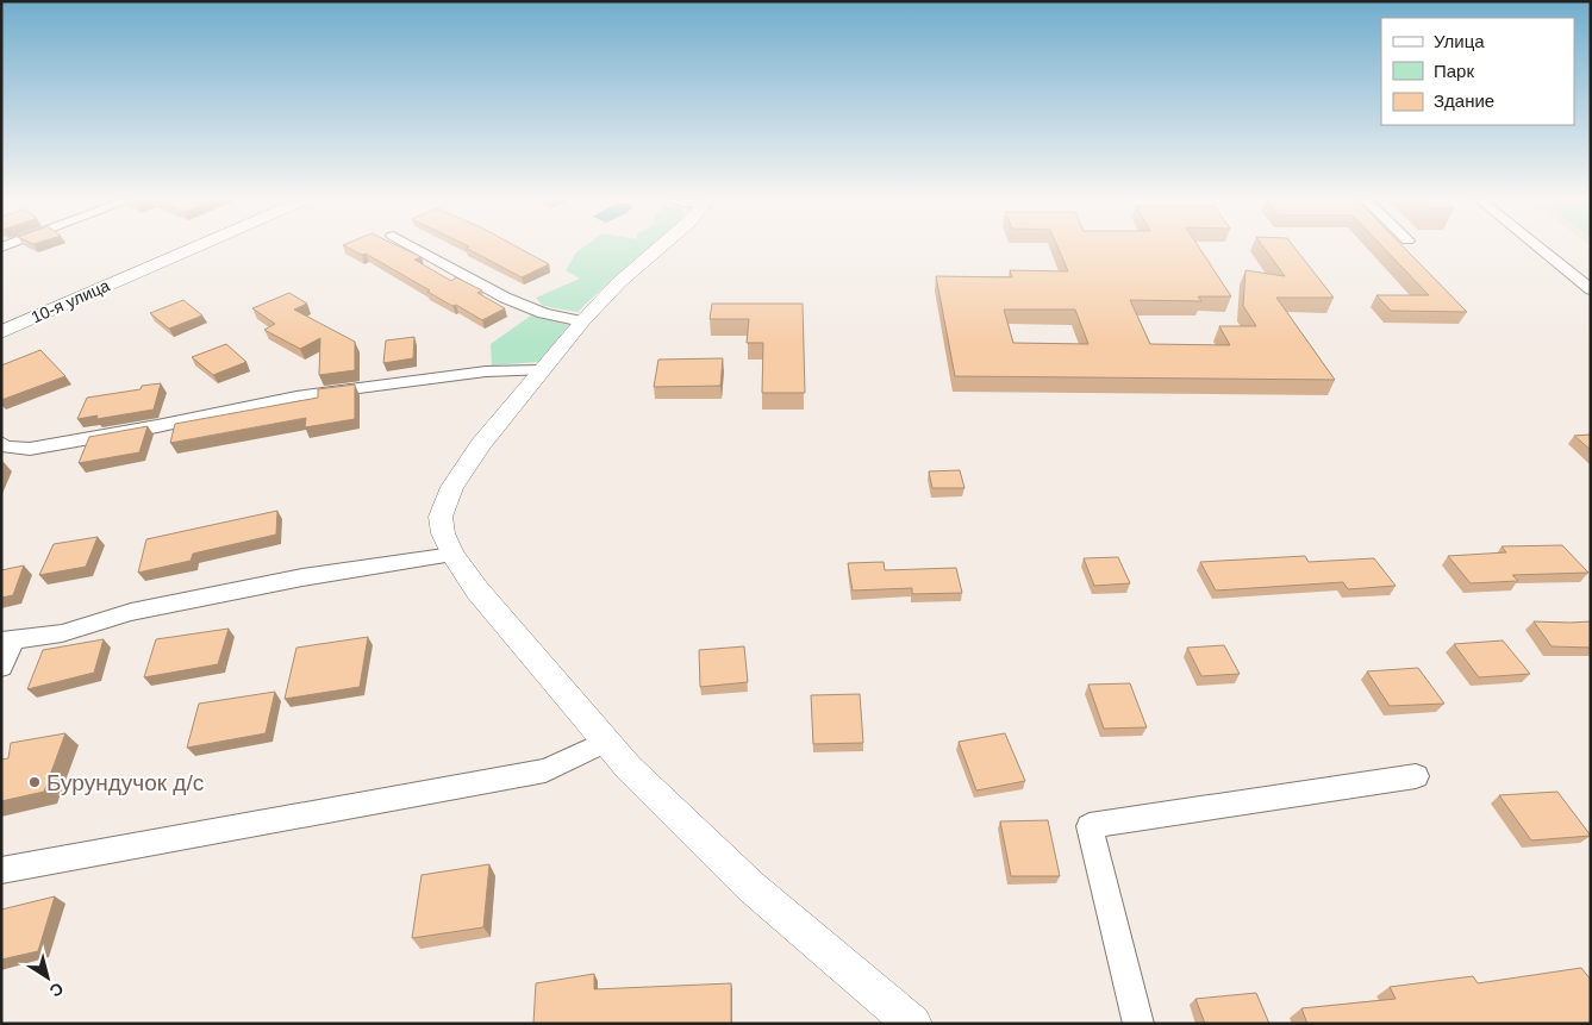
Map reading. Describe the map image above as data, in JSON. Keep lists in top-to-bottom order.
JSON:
{
  "streets": {
    "street": ["10-я улица"]
  },
  "places": ["Бурундучок д/с"],
  "legend": ["Улица", "Парк", "Здание"],
  "north": "bottom right"
}
